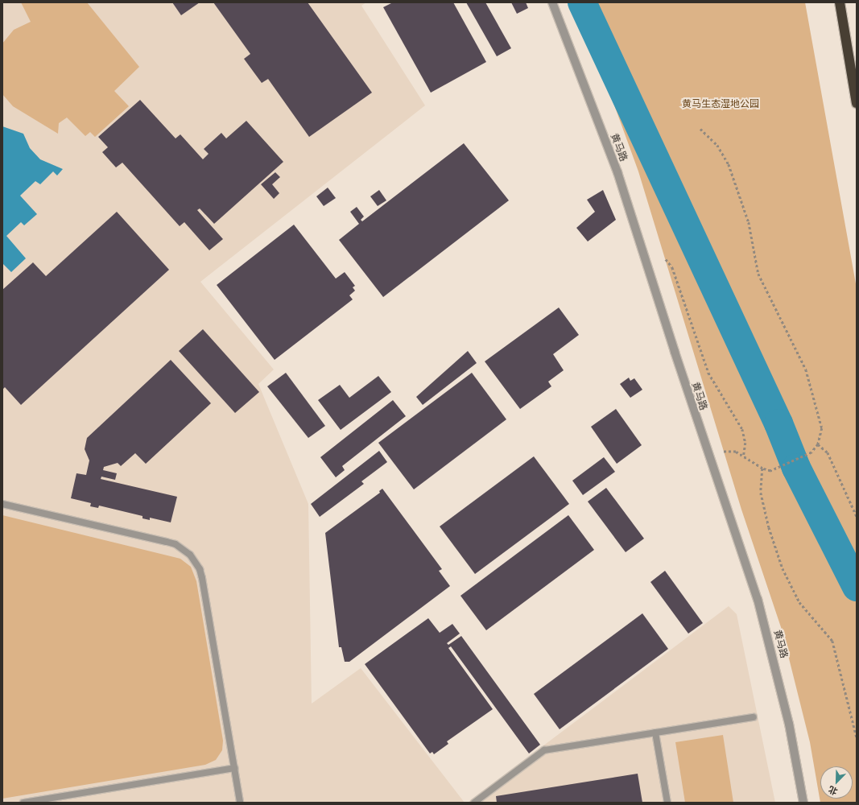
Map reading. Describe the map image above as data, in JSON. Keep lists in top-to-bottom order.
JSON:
{
  "streets": {
    "street": ["黄马路"]
  },
  "parks": ["黄马生态湿地公园"],
  "north": "bottom left"
}
